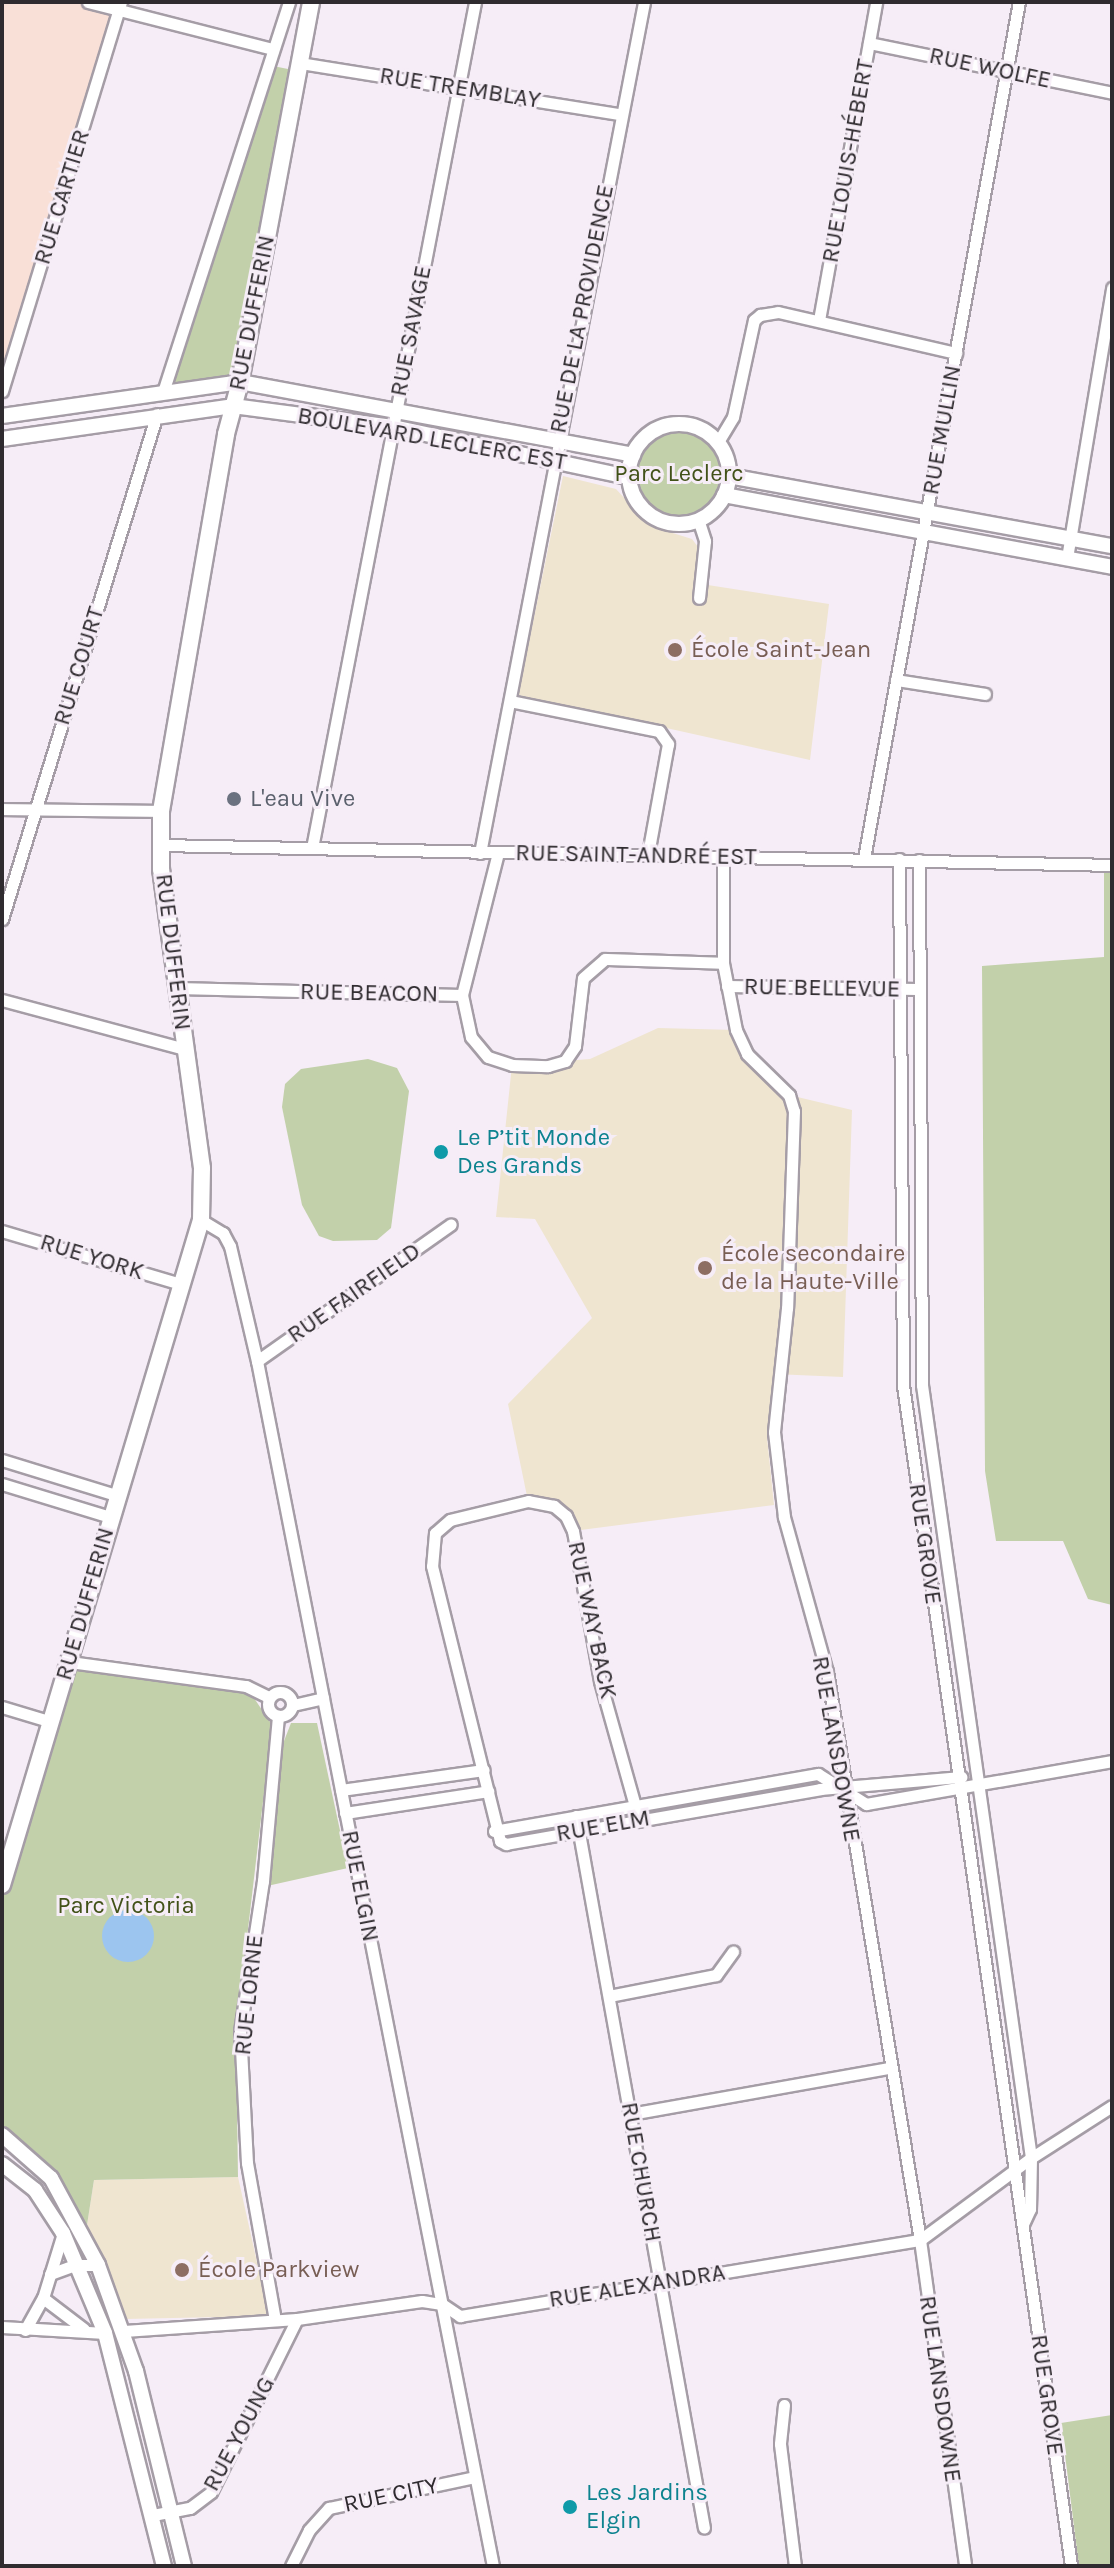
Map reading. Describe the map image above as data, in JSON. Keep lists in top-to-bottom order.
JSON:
{
  "streets": {
    "main road": ["RUE DUFFERIN"],
    "street": [
      "RUE WOLFE",
      "RUE TREMBLAY",
      "RUE LOUIS-HÉBERT",
      "RUE CARTIER",
      "RUE DE LA PROVIDENCE",
      "RUE SAVAGE",
      "RUE MULLIN",
      "BOULEVARD LECLERC EST",
      "RUE COURT",
      "RUE SAINT-ANDRÉ EST",
      "RUE BELLEVUE",
      "RUE BEACON",
      "RUE YORK",
      "RUE FAIRFIELD",
      "RUE GROVE",
      "RUE WAY BACK",
      "RUE LANSDOWNE",
      "RUE ELM",
      "RUE ELGIN",
      "RUE LORNE",
      "RUE CHURCH",
      "RUE ALEXANDRA",
      "RUE YOUNG",
      "RUE CITY"
    ]
  },
  "crossings": [
    ["RUE WOLFE", "RUE LOUIS-HÉBERT"],
    ["RUE WOLFE", "RUE MULLIN"],
    ["RUE TREMBLAY", "RUE DE LA PROVIDENCE"],
    ["RUE TREMBLAY", "RUE DUFFERIN"],
    ["RUE TREMBLAY", "RUE SAVAGE"],
    ["RUE DE LA PROVIDENCE", "BOULEVARD LECLERC EST"],
    ["RUE DE LA PROVIDENCE", "RUE SAINT-ANDRÉ EST"],
    ["RUE DUFFERIN", "BOULEVARD LECLERC EST"],
    ["RUE DUFFERIN", "RUE SAINT-ANDRÉ EST"],
    ["RUE DUFFERIN", "RUE BEACON"],
    ["RUE DUFFERIN", "RUE YORK"],
    ["RUE DUFFERIN", "RUE ELGIN"],
    ["RUE SAVAGE", "BOULEVARD LECLERC EST"],
    ["RUE SAVAGE", "RUE SAINT-ANDRÉ EST"],
    ["RUE MULLIN", "RUE SAINT-ANDRÉ EST"],
    ["BOULEVARD LECLERC EST", "RUE COURT"],
    ["RUE SAINT-ANDRÉ EST", "RUE BEACON"],
    ["RUE SAINT-ANDRÉ EST", "RUE GROVE"],
    ["RUE SAINT-ANDRÉ EST", "RUE LANSDOWNE"],
    ["RUE BELLEVUE", "RUE BEACON"],
    ["RUE BELLEVUE", "RUE GROVE"],
    ["RUE BELLEVUE", "RUE LANSDOWNE"],
    ["RUE FAIRFIELD", "RUE ELGIN"],
    ["RUE GROVE", "RUE ELM"],
    ["RUE GROVE", "RUE ALEXANDRA"],
    ["RUE WAY BACK", "RUE ELM"],
    ["RUE LANSDOWNE", "RUE ELM"],
    ["RUE LANSDOWNE", "RUE ALEXANDRA"],
    ["RUE ELM", "RUE CHURCH"],
    ["RUE ELGIN", "RUE ALEXANDRA"],
    ["RUE ELGIN", "RUE CITY"],
    ["RUE LORNE", "RUE ALEXANDRA"],
    ["RUE CHURCH", "RUE ALEXANDRA"],
    ["RUE ALEXANDRA", "RUE YOUNG"]
  ],
  "parks": ["Parc Leclerc", "Parc Victoria"],
  "places": [
    "École Saint-Jean",
    "L'eau Vive",
    "Le P’tit Monde Des Grands",
    "École secondaire de la Haute-Ville",
    "École Parkview",
    "Les Jardins Elgin"
  ]
}
